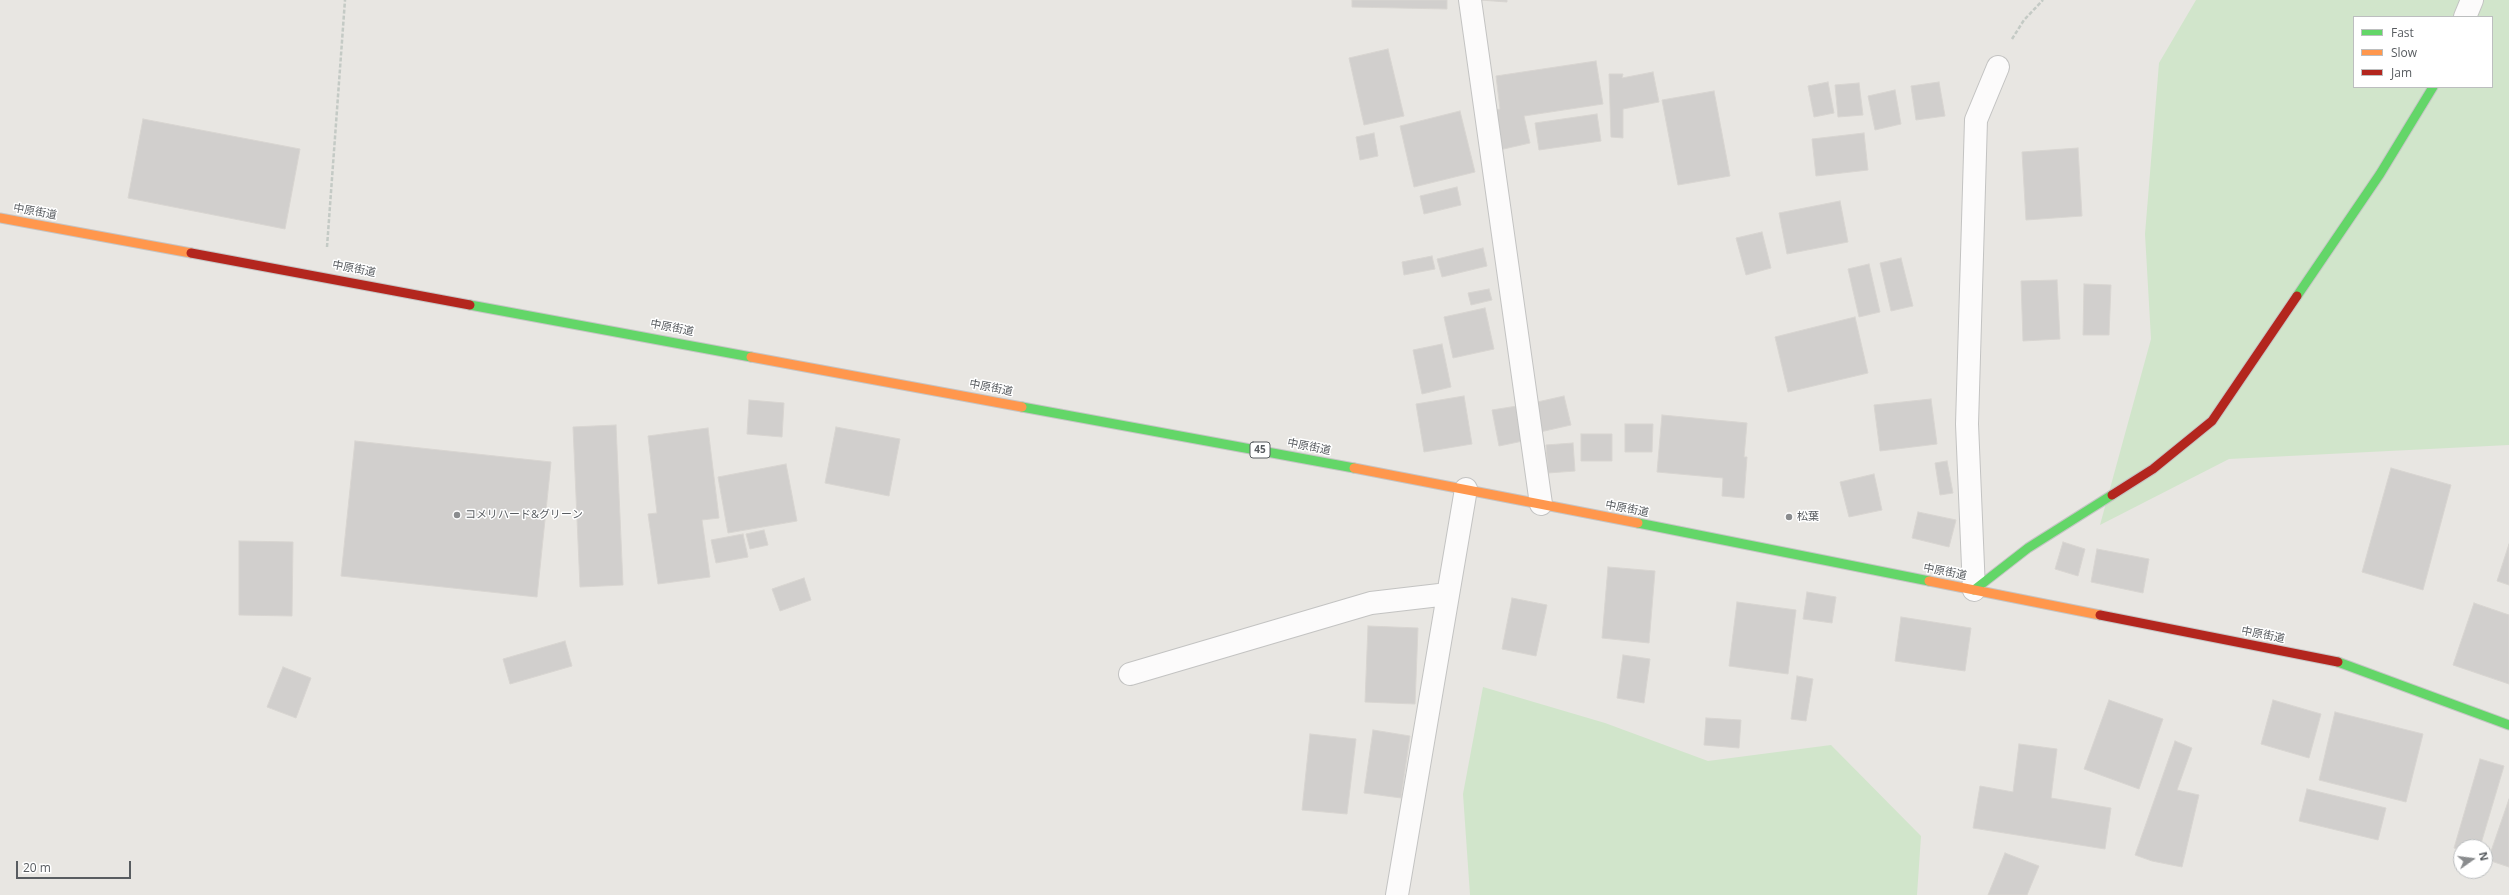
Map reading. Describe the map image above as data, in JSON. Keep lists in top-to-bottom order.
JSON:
{
  "streets": {
    "main road": ["中原街道", "45"]
  },
  "places": ["コメリハード&グリーン", "松葉"],
  "legend": ["Fast", "Slow", "Jam"],
  "scale_bar": "20 m",
  "north": "right"
}
